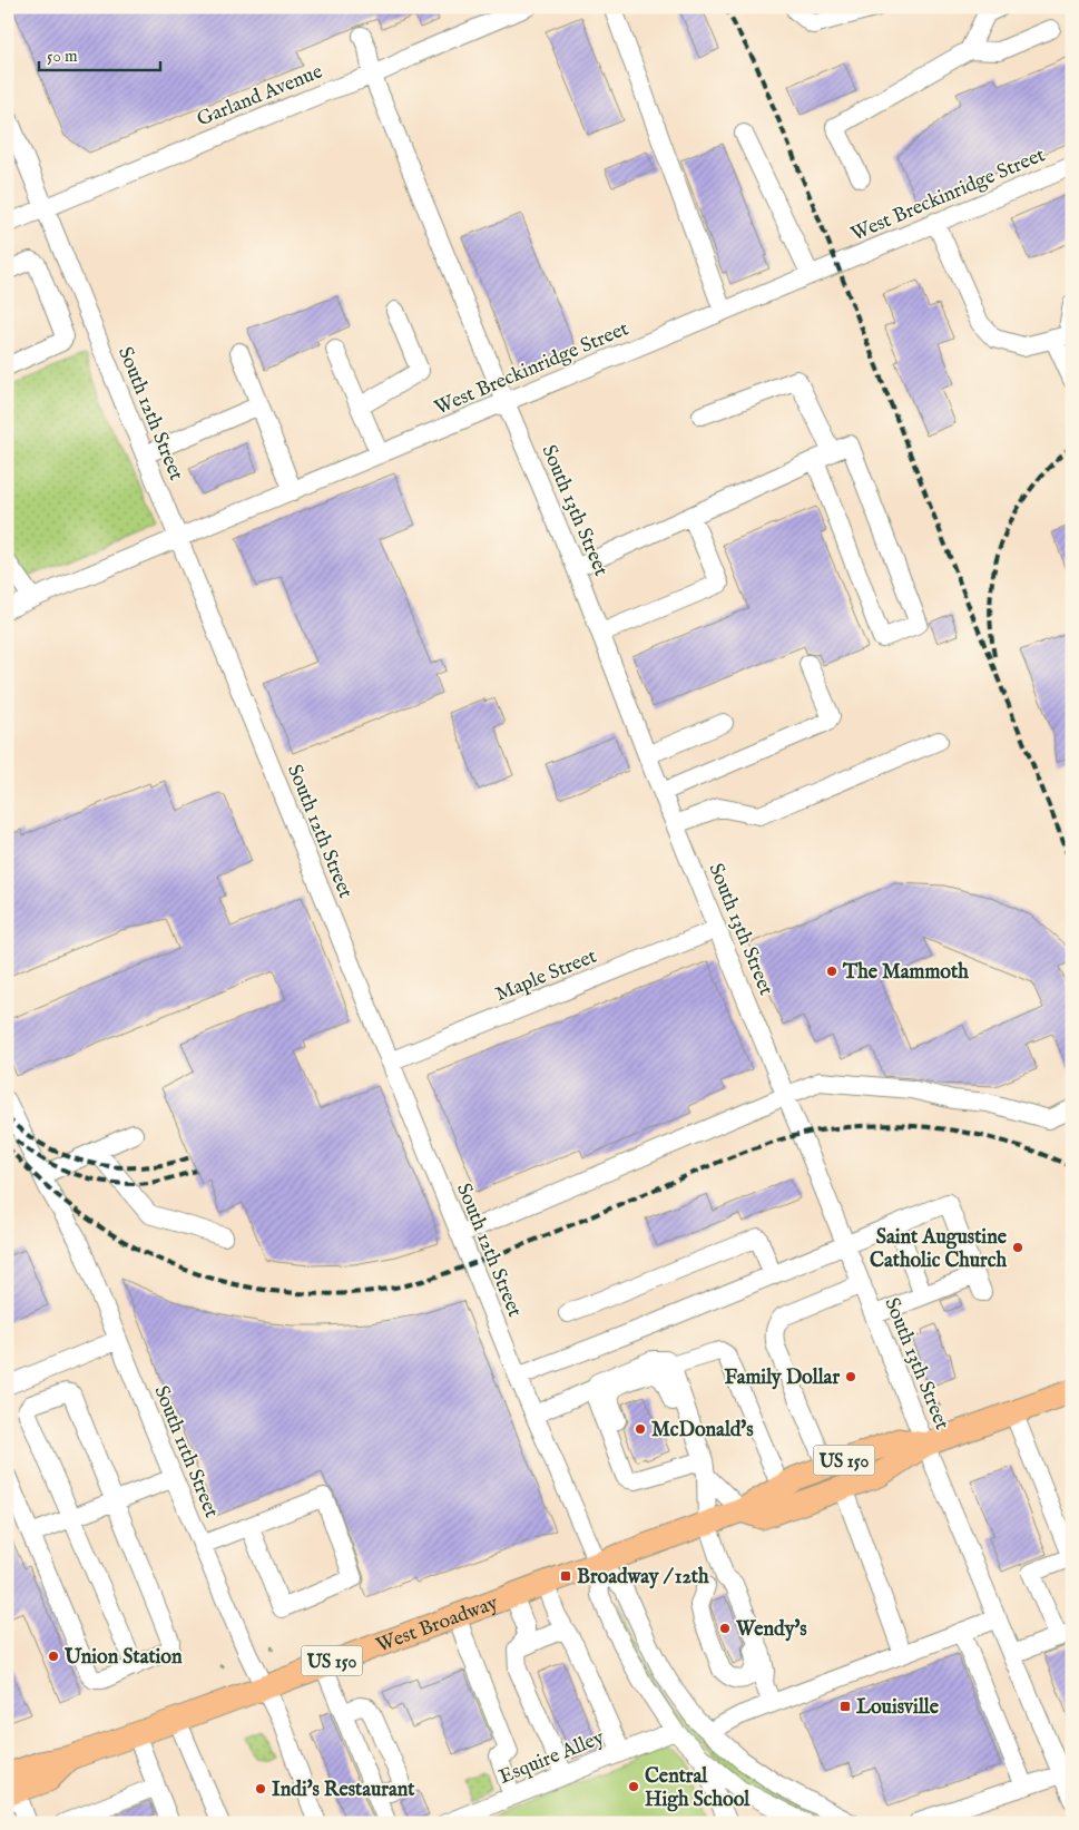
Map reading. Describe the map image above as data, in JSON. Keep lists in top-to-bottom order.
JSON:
{
  "streets": {
    "main road": ["US 150", "West Broadway"],
    "street": [
      "Garland Avenue",
      "West Breckinridge Street",
      "South 12th Street",
      "South 13th Street",
      "Maple Street",
      "South 11th Street",
      "Esquire Alley"
    ]
  },
  "crossings": [
    ["Garland Avenue", "South 12th Street"],
    ["Garland Avenue", "South 13th Street"],
    ["West Breckinridge Street", "South 12th Street"],
    ["West Breckinridge Street", "South 13th Street"],
    ["South 12th Street", "Maple Street"],
    ["South 12th Street", "West Broadway"],
    ["South 13th Street", "Maple Street"],
    ["South 13th Street", "West Broadway"],
    ["South 11th Street", "West Broadway"]
  ],
  "places": {
    "other": [
      "The Mammoth",
      "Saint Augustine Catholic Church",
      "Family Dollar",
      "McDonald's",
      "Wendy's",
      "Union Station",
      "Central High School",
      "Indi's Restaurant"
    ],
    "transit": ["Broadway / 12th", "Louisville"]
  },
  "scale_bar": "50 m"
}
